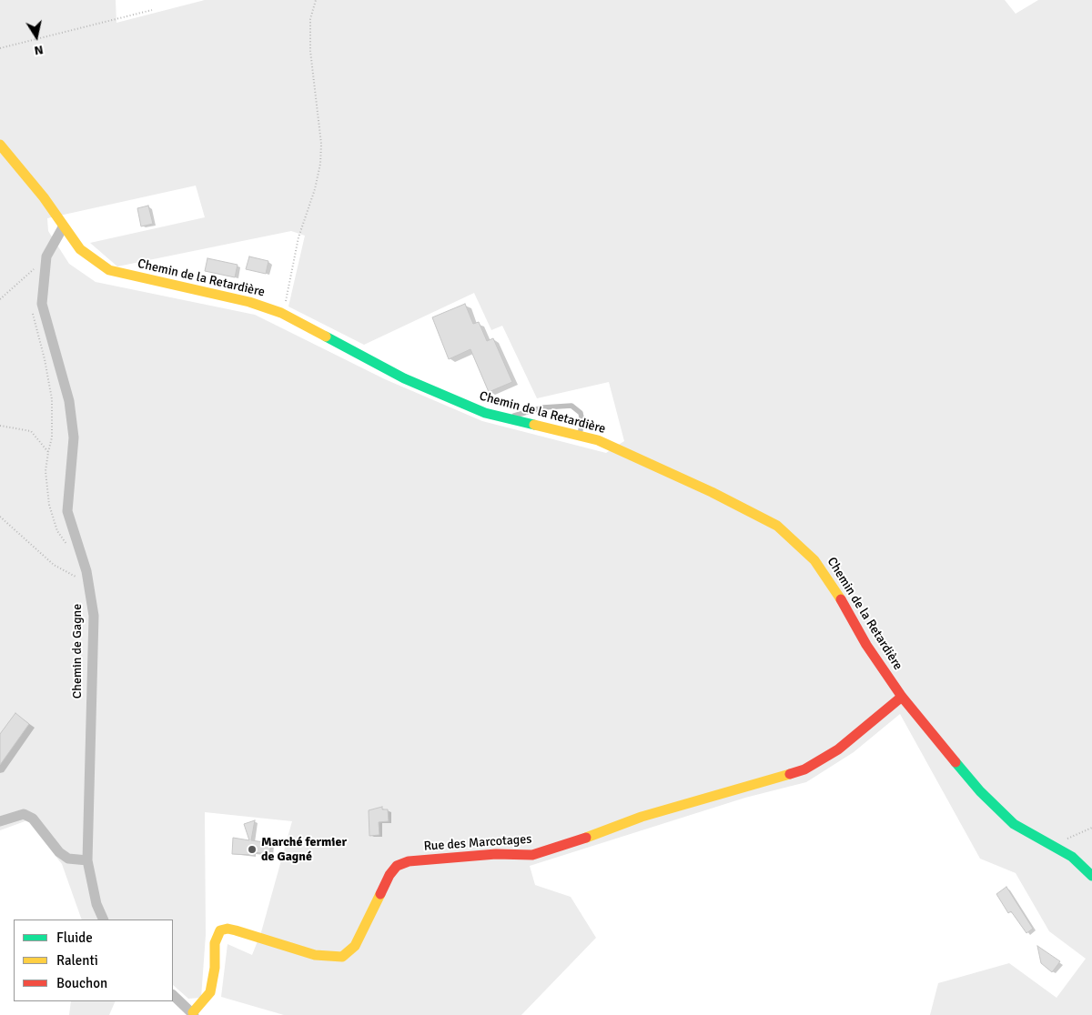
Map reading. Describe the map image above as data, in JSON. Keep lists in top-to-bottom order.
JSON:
{
  "streets": {
    "street": ["Chemin de la Retardière", "Chemin de Gagne", "Rue des Marcotages"]
  },
  "crossings": [
    ["Chemin de la Retardière", "Chemin de Gagne"],
    ["Chemin de la Retardière", "Rue des Marcotages"]
  ],
  "places": ["Marché fermier de Gagné"],
  "legend": ["Fluide", "Ralenti", "Bouchon"],
  "north": "bottom"
}
